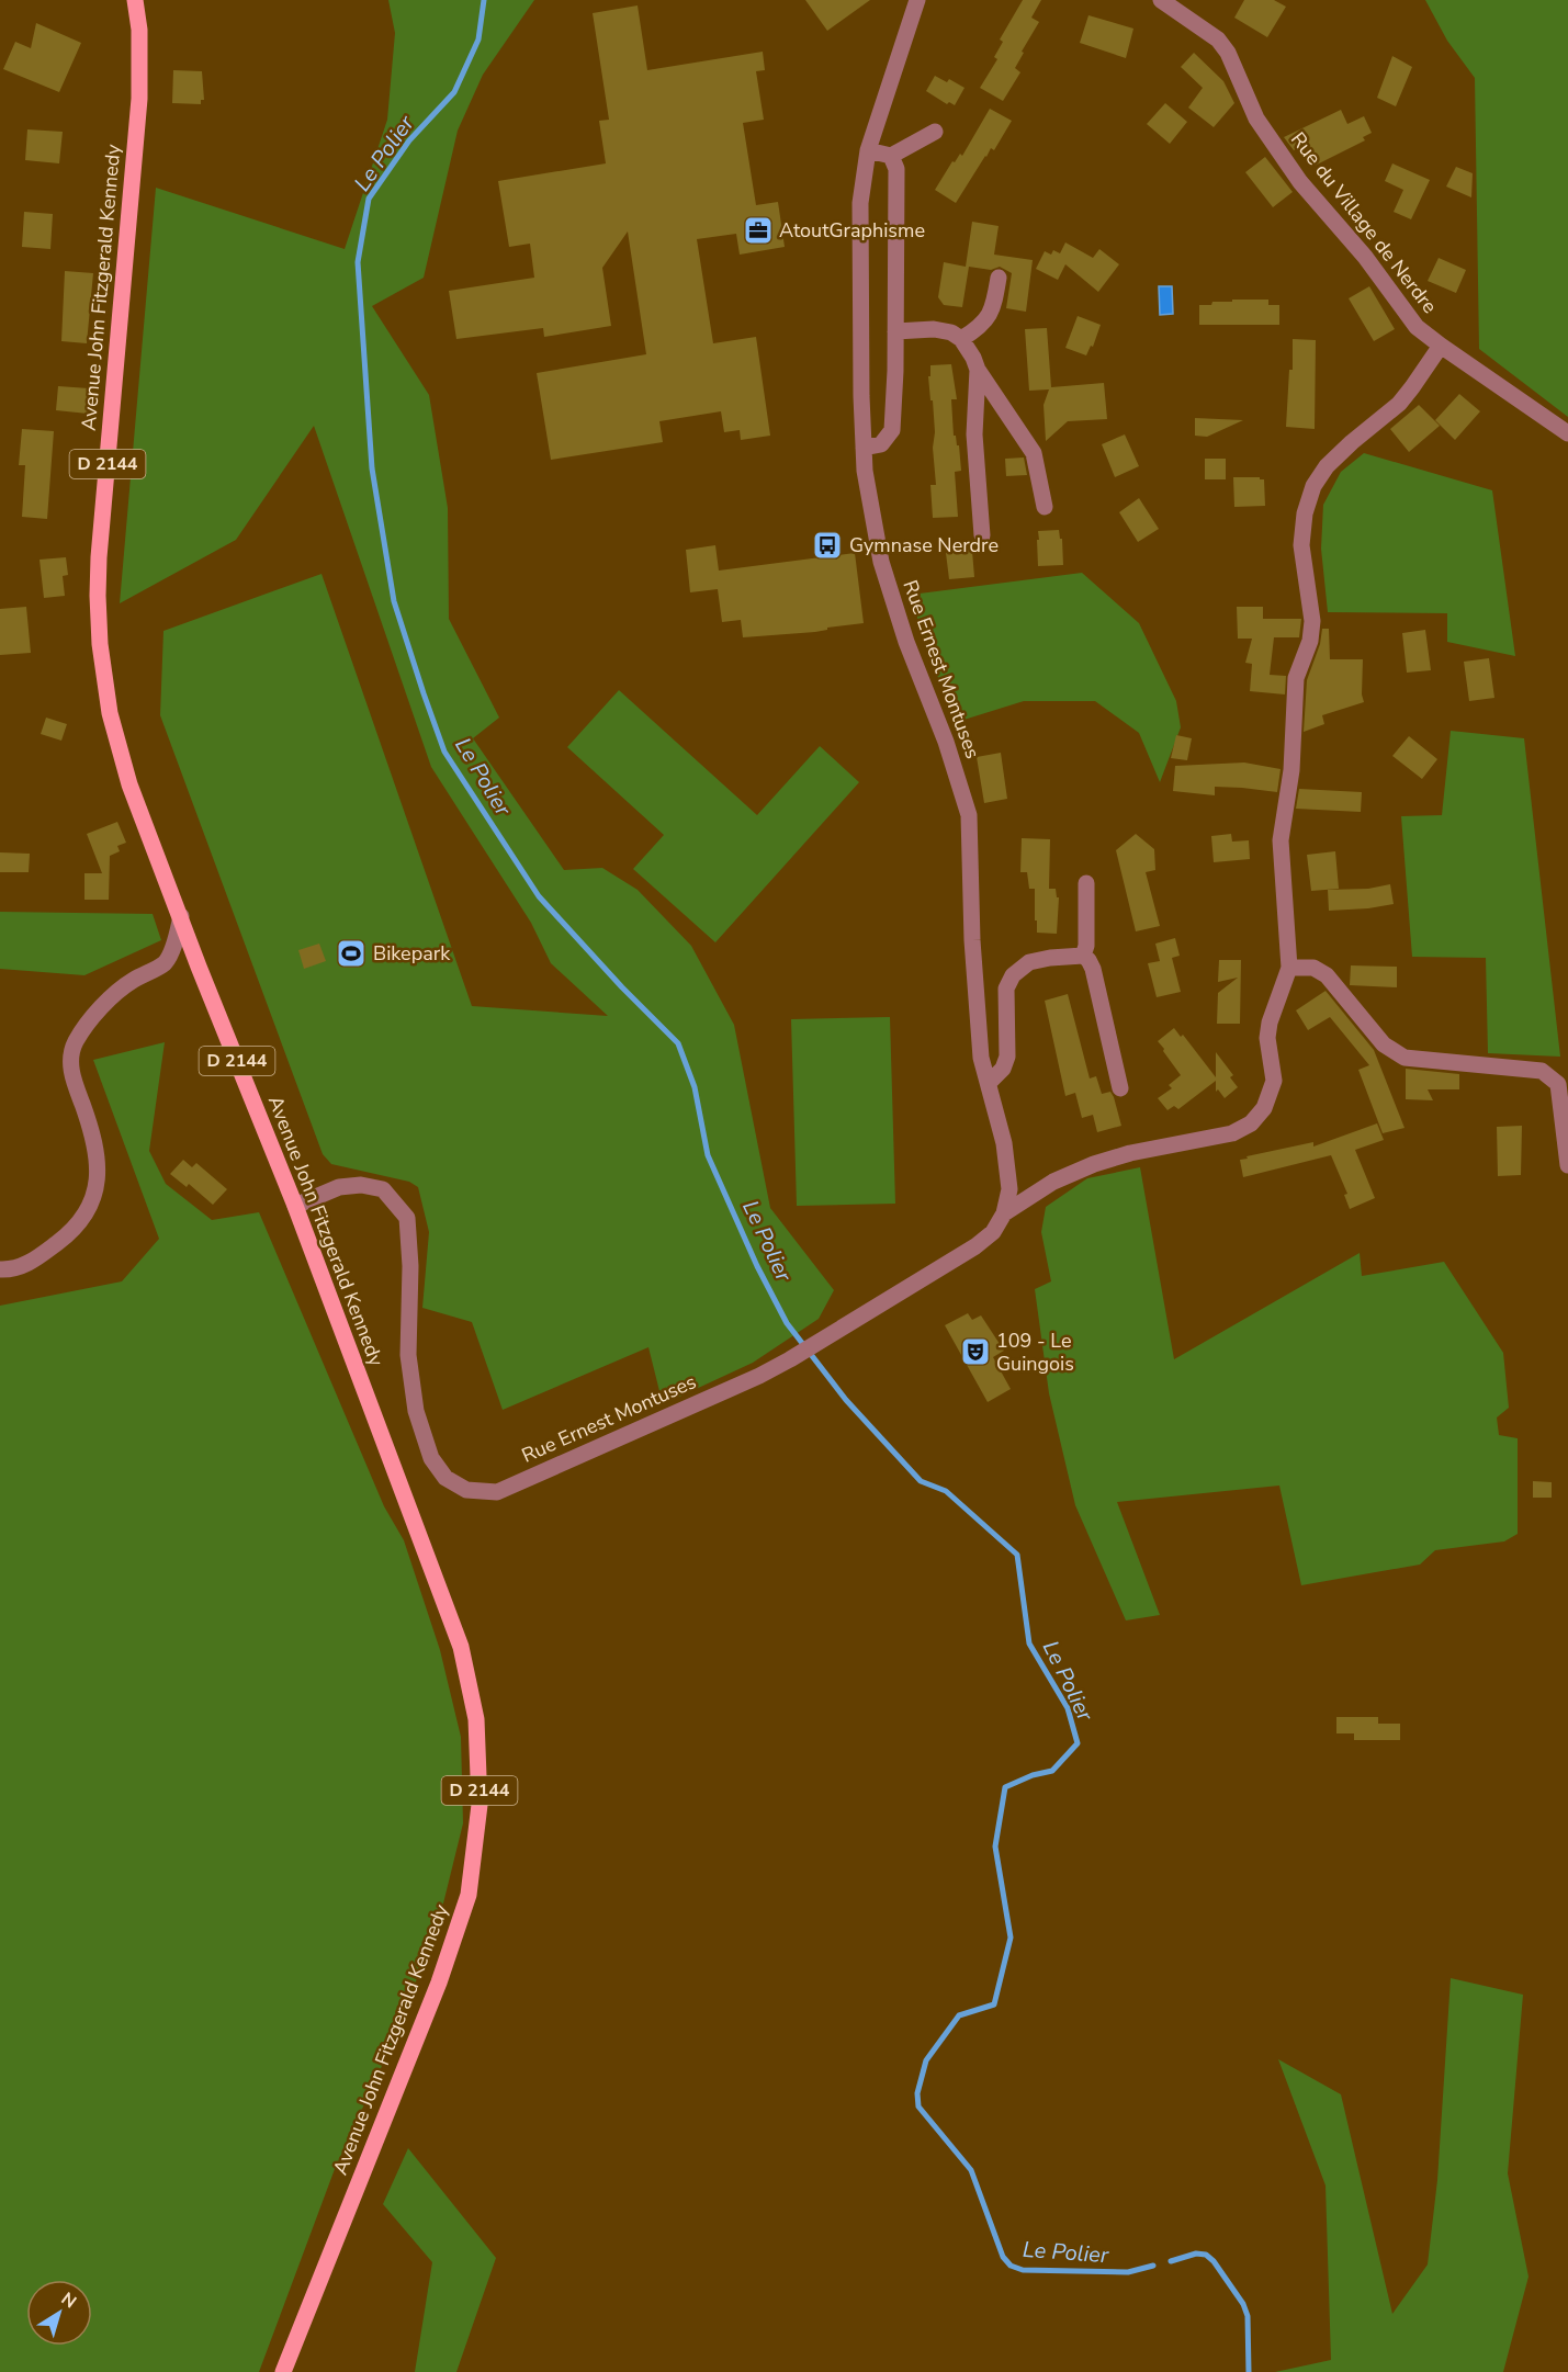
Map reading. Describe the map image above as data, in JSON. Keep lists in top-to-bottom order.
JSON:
{
  "streets": {
    "main road": ["Avenue John Fitzgerald Kennedy", "D 2144"],
    "street": ["Rue du Village de Nerdre", "Rue Ernest Montuses"]
  },
  "crossings": [
    ["Avenue John Fitzgerald Kennedy", "Rue Ernest Montuses"]
  ],
  "water": ["Le Polier"],
  "places": {
    "office": ["AtoutGraphisme"],
    "bus stop": ["Gymnase Nerdre"],
    "sports": ["Bikepark"],
    "theatre": ["109 - Le Guingois"]
  },
  "north": "top right"
}
